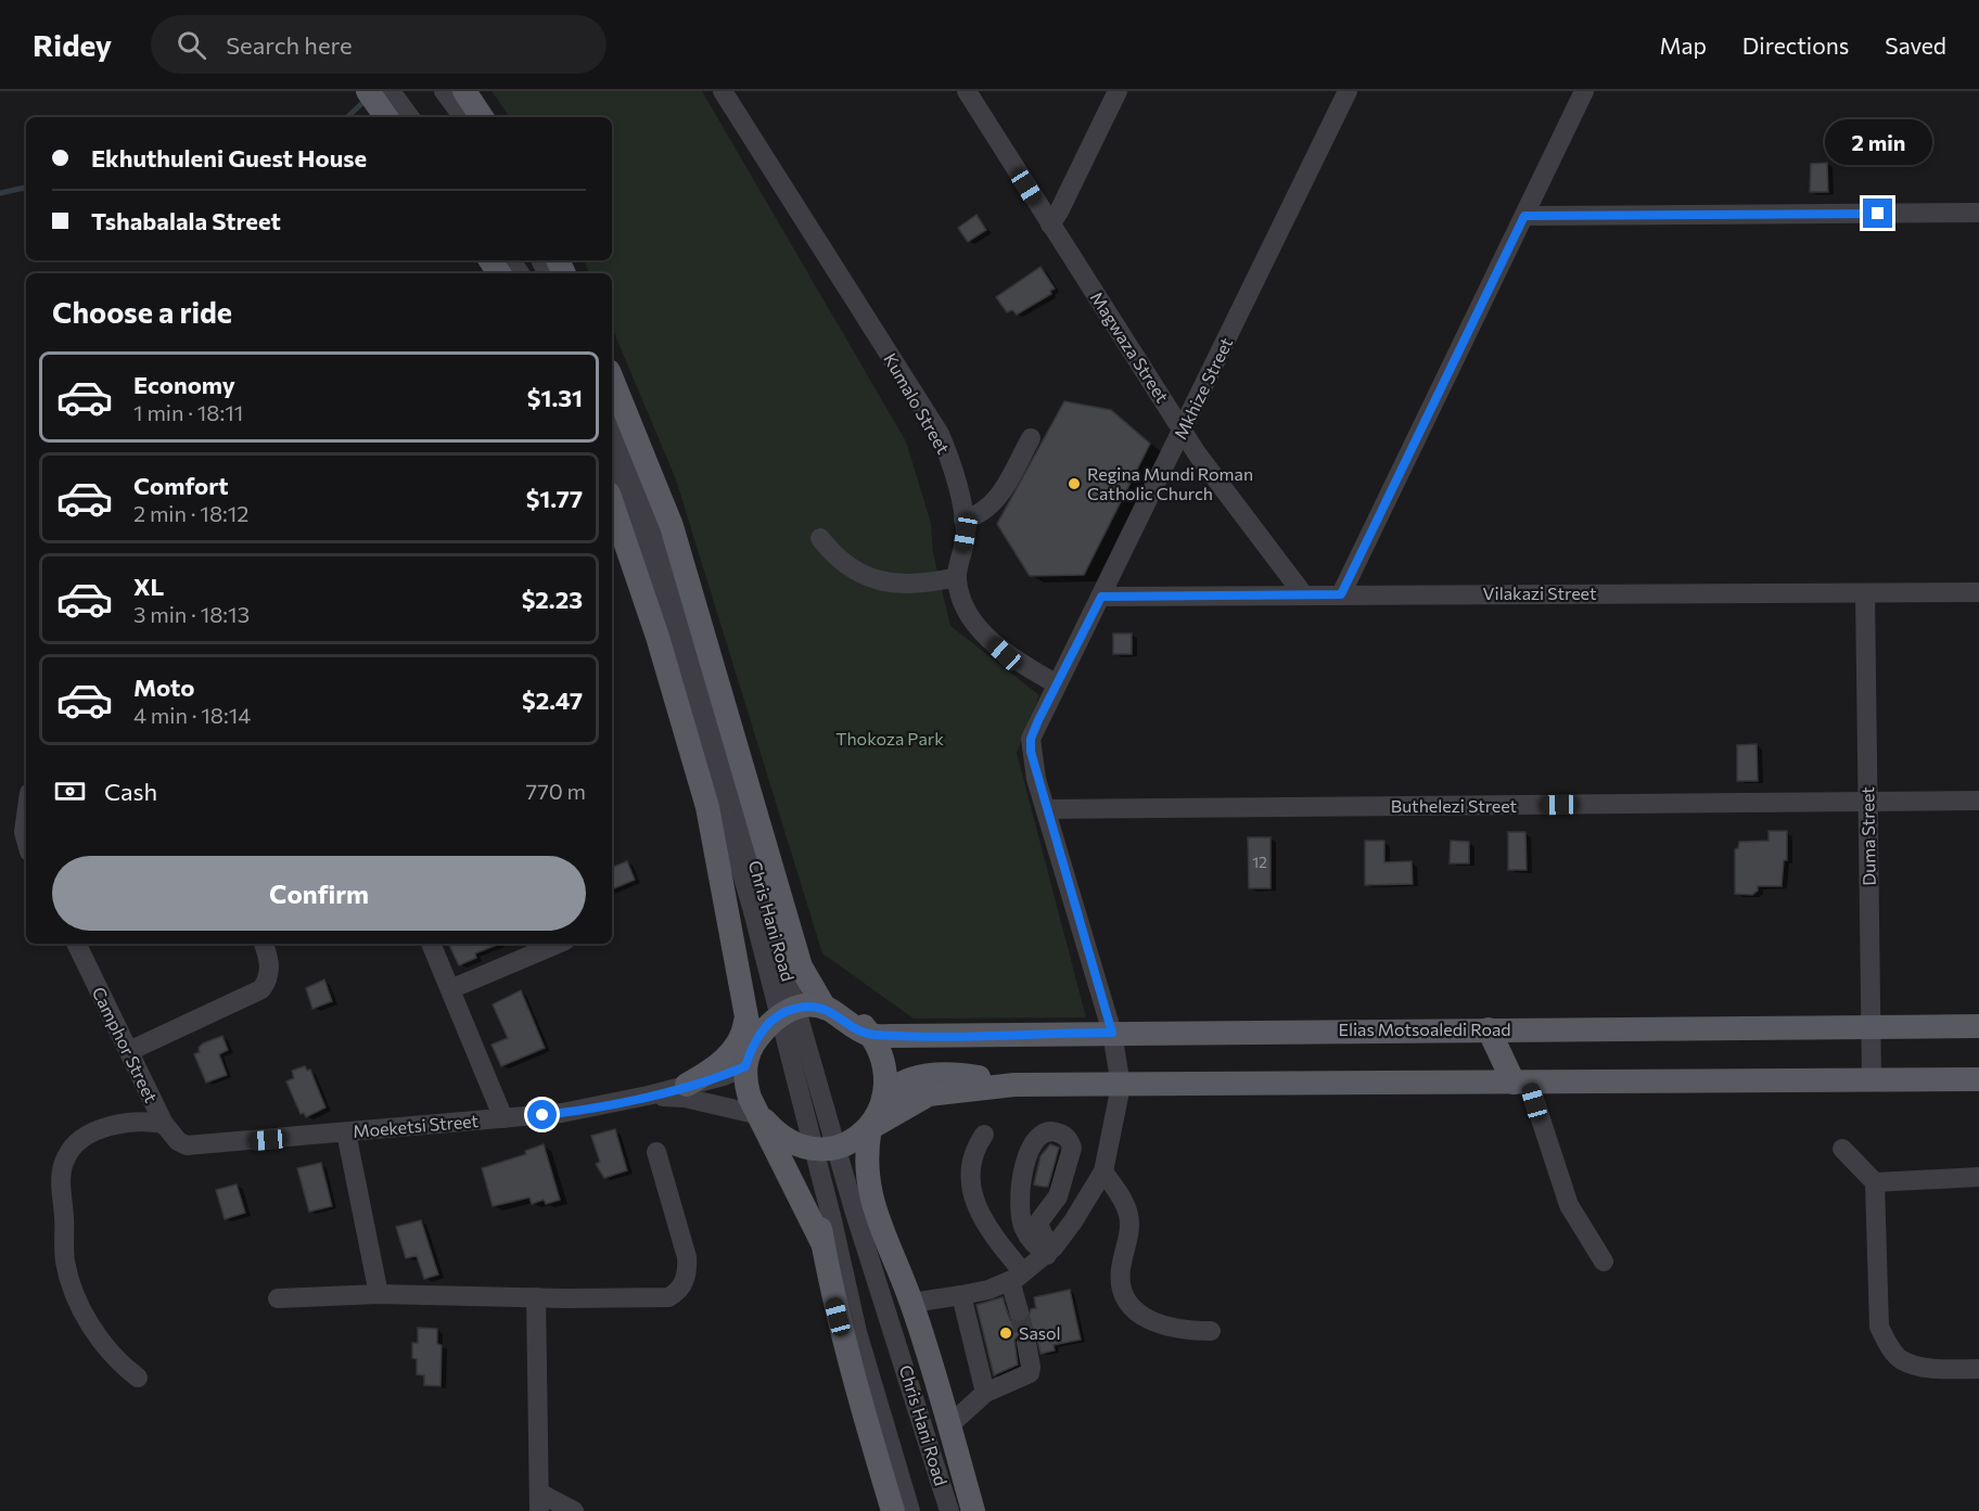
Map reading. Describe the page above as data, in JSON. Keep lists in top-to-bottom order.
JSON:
{
  "streets": {
    "main road": ["Chris Hani Road", "Elias Motsoaledi Road"],
    "street": [
      "Magwaza Street",
      "Mkhize Street",
      "Kumalo Street",
      "Vilakazi Street",
      "Buthelezi Street",
      "Duma Street",
      "Camphor Street",
      "Moeketsi Street"
    ]
  },
  "crossings": [
    ["Magwaza Street", "Mkhize Street"],
    ["Magwaza Street", "Vilakazi Street"],
    ["Mkhize Street", "Vilakazi Street"],
    ["Vilakazi Street", "Duma Street"],
    ["Buthelezi Street", "Duma Street"],
    ["Duma Street", "Elias Motsoaledi Road"],
    ["Chris Hani Road", "Moeketsi Street"],
    ["Camphor Street", "Moeketsi Street"]
  ],
  "parks": ["Thokoza Park"],
  "places": ["Regina Mundi Roman Catholic Church", "Sasol"],
  "house_numbers": ["12"],
  "page": {
    "header": "Ridey",
    "search": "Search here",
    "nav": ["Map", "Directions", "Saved"],
    "banner": ["Ekhuthuleni Guest House", "Tshabalala Street"],
    "bubble": "2 min",
    "heading": "Choose a ride",
    "list": [
      {
        "name": "Economy",
        "note": "1 min · 18:11",
        "value": "$1.31"
      },
      {
        "name": "Comfort",
        "note": "2 min · 18:12",
        "value": "$1.77"
      },
      {
        "name": "XL",
        "note": "3 min · 18:13",
        "value": "$2.23"
      },
      {
        "name": "Moto",
        "note": "4 min · 18:14",
        "value": "$2.47"
      }
    ],
    "pay": ["Cash", "770 m"],
    "buttons": "Confirm"
  }
}
